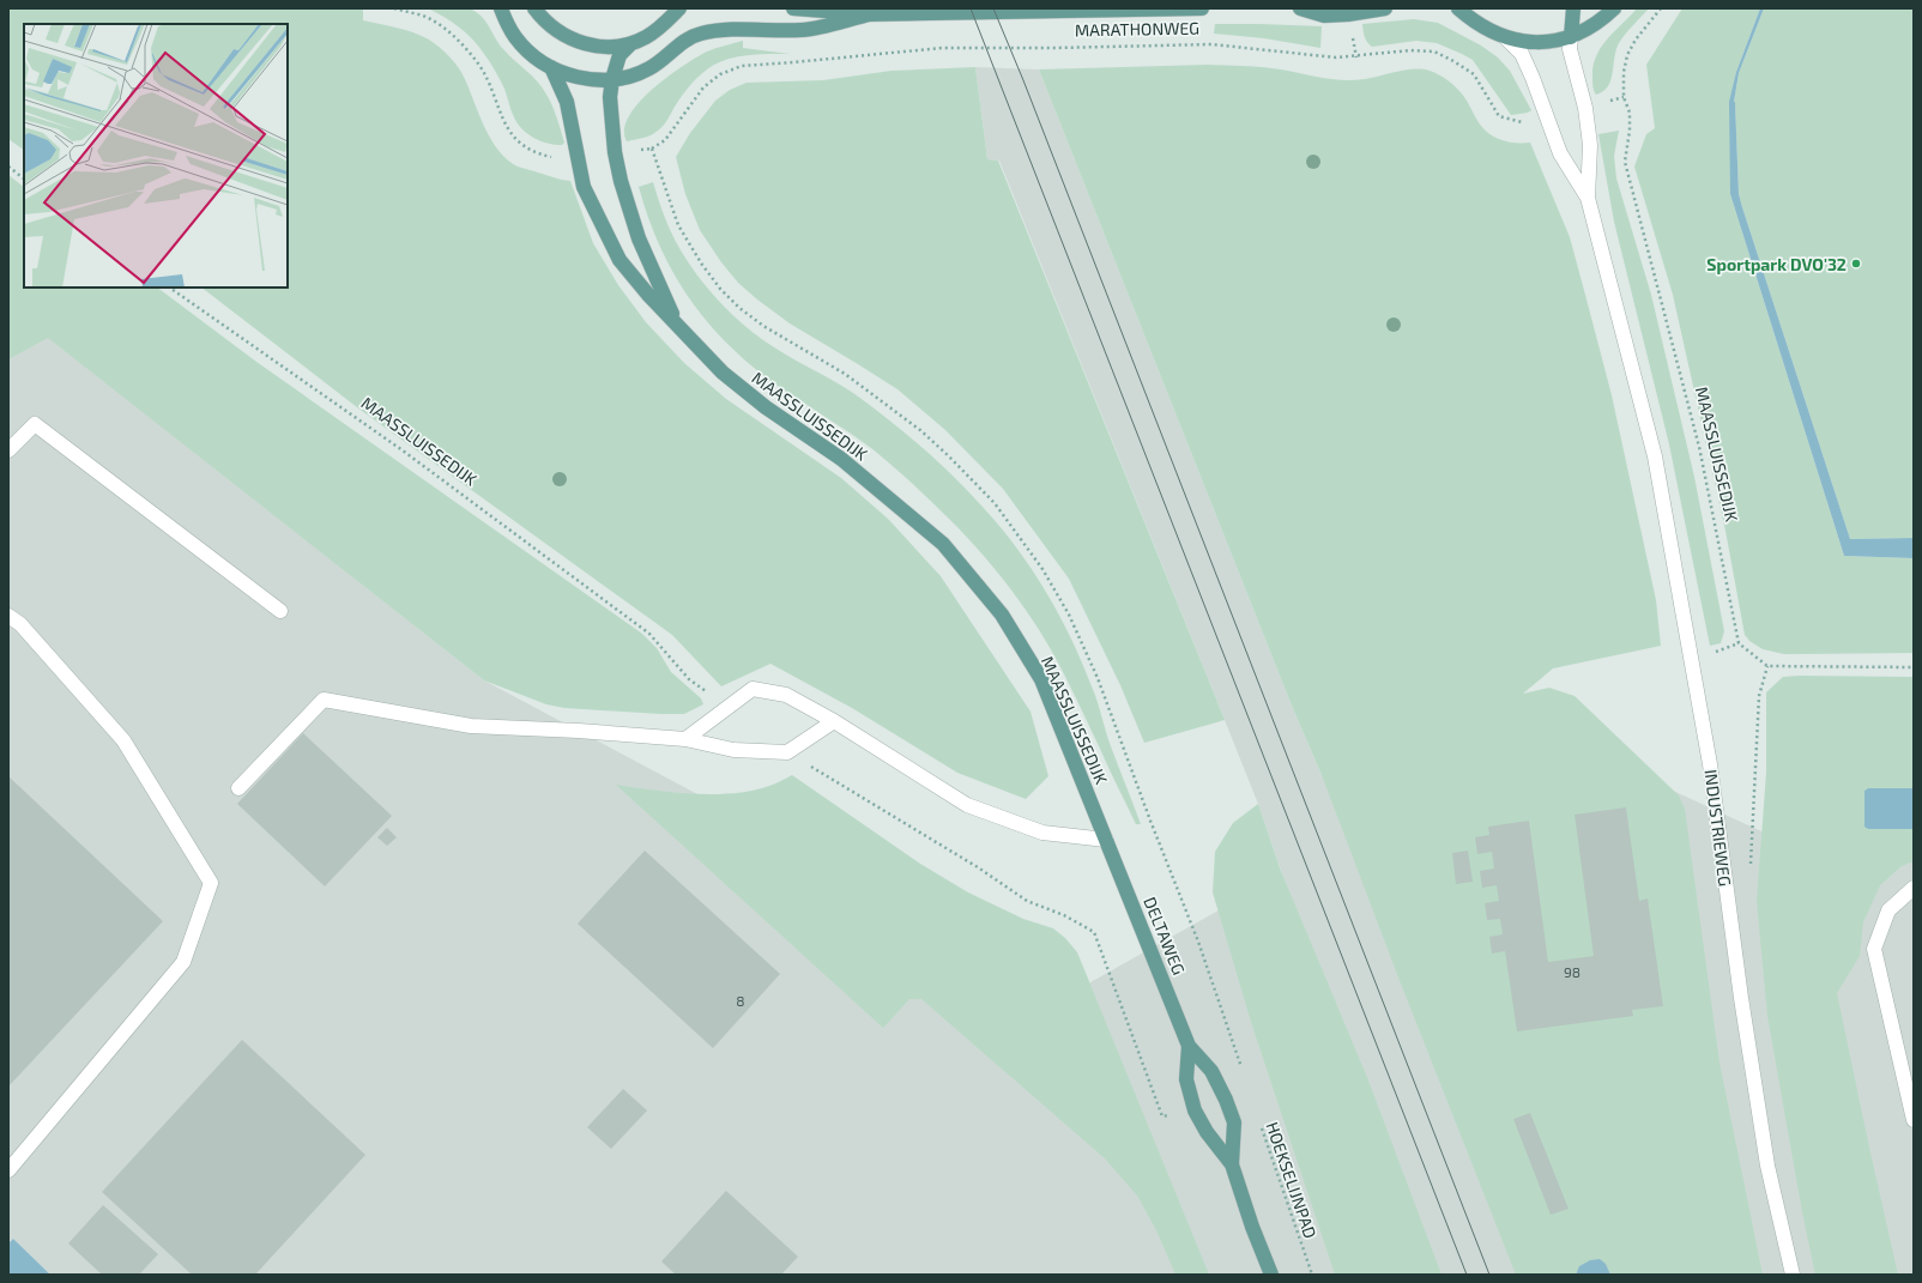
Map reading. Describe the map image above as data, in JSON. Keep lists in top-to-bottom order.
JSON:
{
  "streets": {
    "main road": ["MARATHONWEG", "MAASSLUISSEDIJK", "DELTAWEG"],
    "street": ["INDUSTRIEWEG"],
    "path": ["HOEKSELIJNPAD"]
  },
  "crossings": [
    ["MARATHONWEG", "MAASSLUISSEDIJK"],
    ["MAASSLUISSEDIJK", "INDUSTRIEWEG"],
    ["MAASSLUISSEDIJK", "DELTAWEG"]
  ],
  "places": ["Sportpark DVO'32"],
  "house_numbers": ["98", "8"]
}
